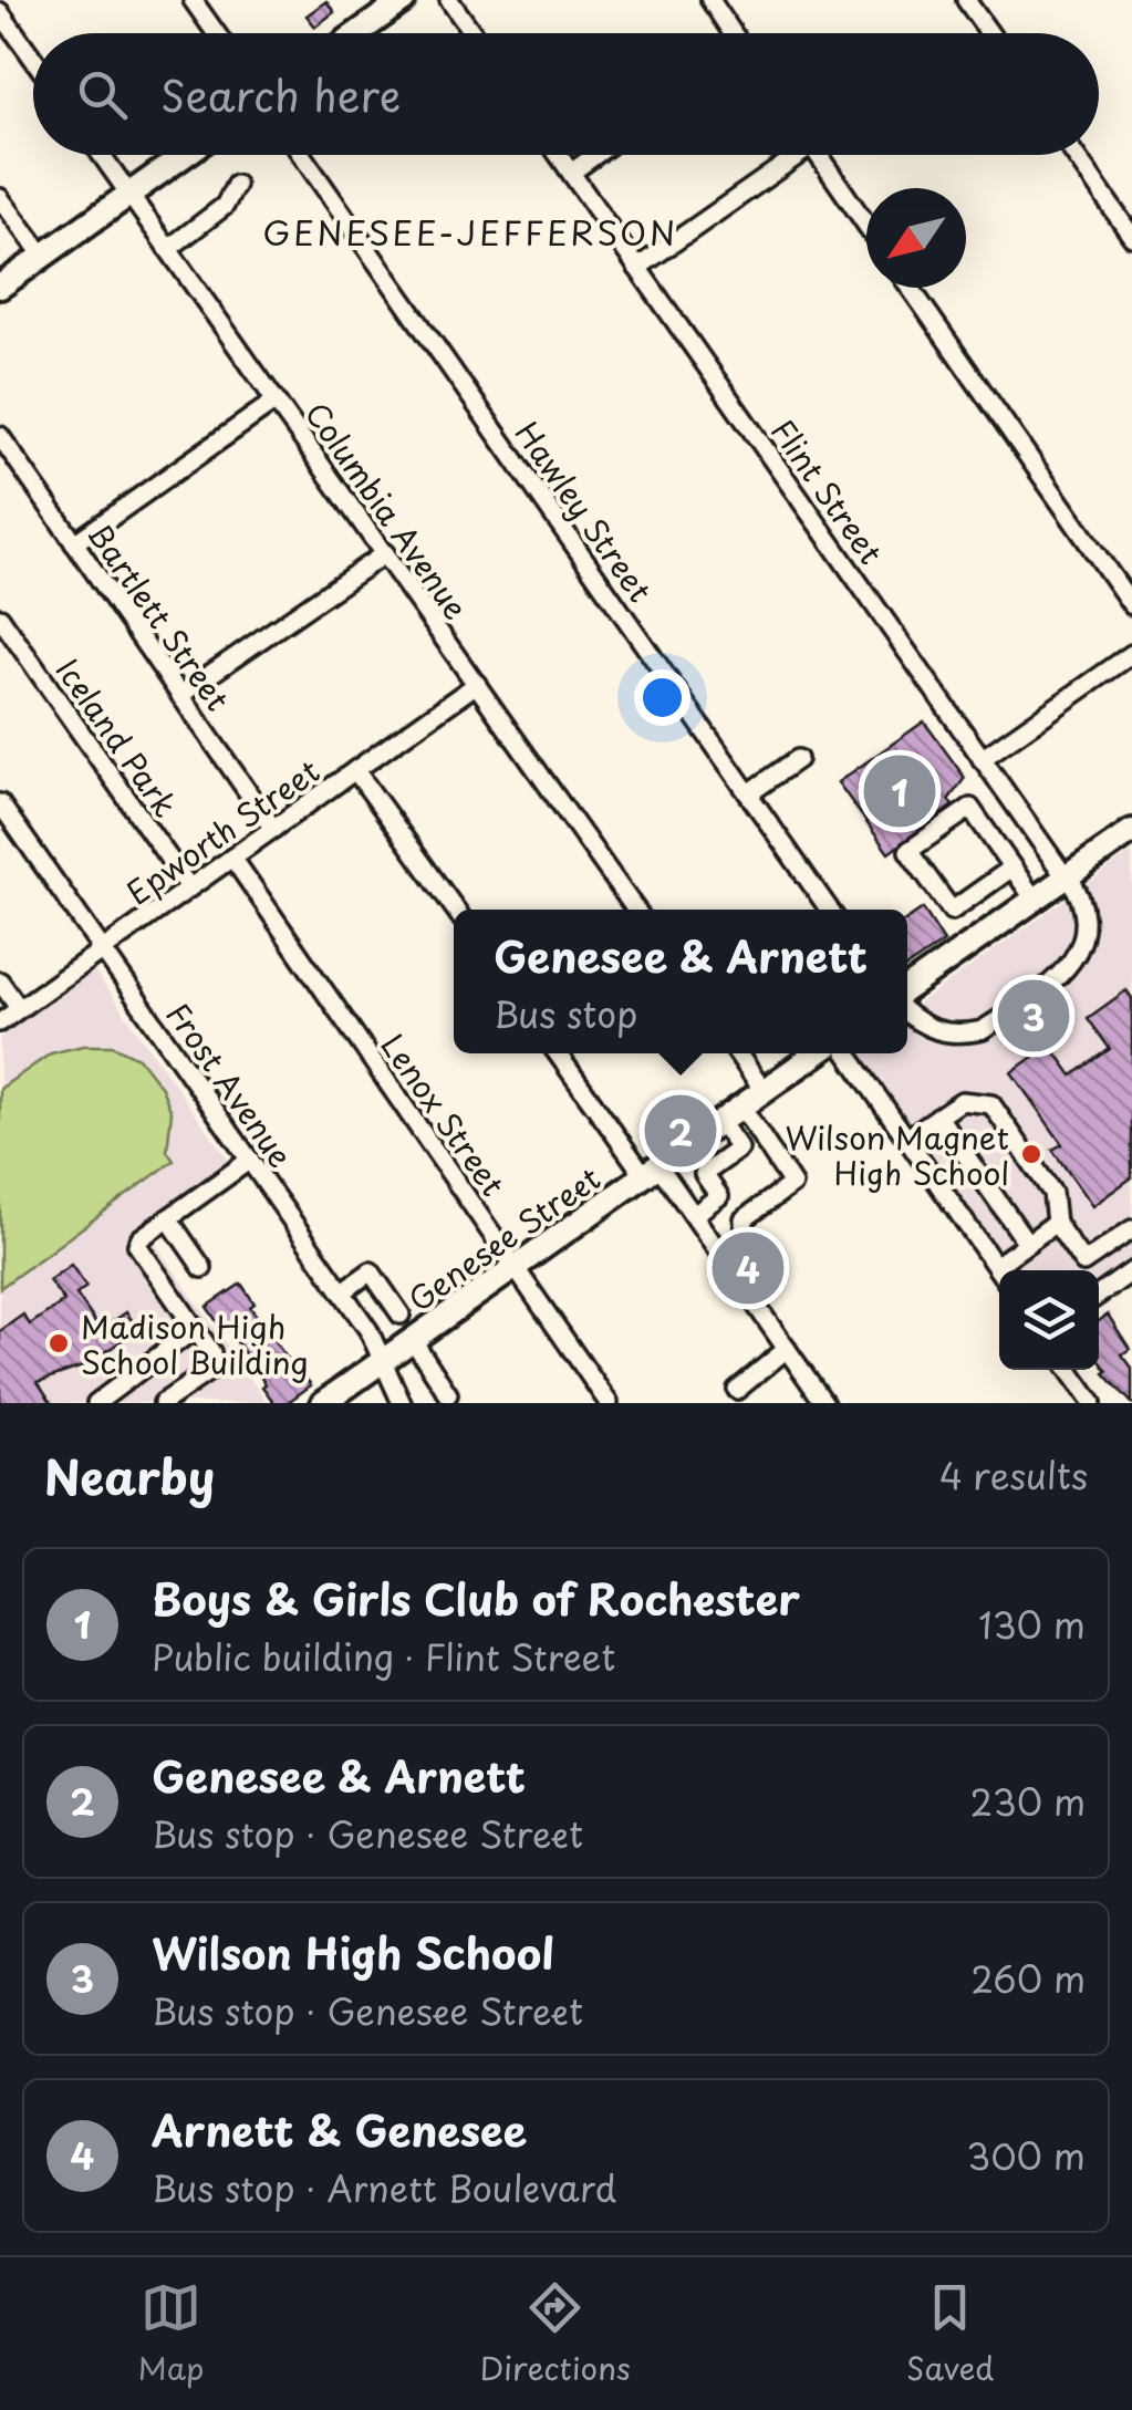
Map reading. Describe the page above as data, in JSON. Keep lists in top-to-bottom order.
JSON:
{
  "streets": {
    "main road": ["Genesee Street"],
    "street": [
      "Flint Street",
      "Columbia Avenue",
      "Hawley Street",
      "Bartlett Street",
      "Iceland Park",
      "Epworth Street",
      "Frost Avenue",
      "Lenox Street"
    ]
  },
  "crossings": [
    ["Columbia Avenue", "Epworth Street"],
    ["Bartlett Street", "Epworth Street"],
    ["Iceland Park", "Epworth Street"],
    ["Epworth Street", "Frost Avenue"],
    ["Epworth Street", "Lenox Street"],
    ["Frost Avenue", "Genesee Street"],
    ["Lenox Street", "Genesee Street"]
  ],
  "districts": ["GENESEE-JEFFERSON"],
  "places": ["Wilson Magnet High School", "Madison High School Building"],
  "north": "bottom left",
  "page": {
    "search": "Search here",
    "pins": [
      "1",
      "3",
      "2",
      "4"
    ],
    "popup": ["Genesee & Arnett", "Bus stop"],
    "heading": ["Nearby", "4 results"],
    "list": [
      {
        "mark": "1",
        "name": "Boys & Girls Club of Rochester",
        "note": "Public building · Flint Street",
        "value": "130 m"
      },
      {
        "mark": "2",
        "name": "Genesee & Arnett",
        "note": "Bus stop · Genesee Street",
        "value": "230 m"
      },
      {
        "mark": "3",
        "name": "Wilson High School",
        "note": "Bus stop · Genesee Street",
        "value": "260 m"
      },
      {
        "mark": "4",
        "name": "Arnett & Genesee",
        "note": "Bus stop · Arnett Boulevard",
        "value": "300 m"
      }
    ],
    "nav": ["Map", "Directions", "Saved"]
  }
}
